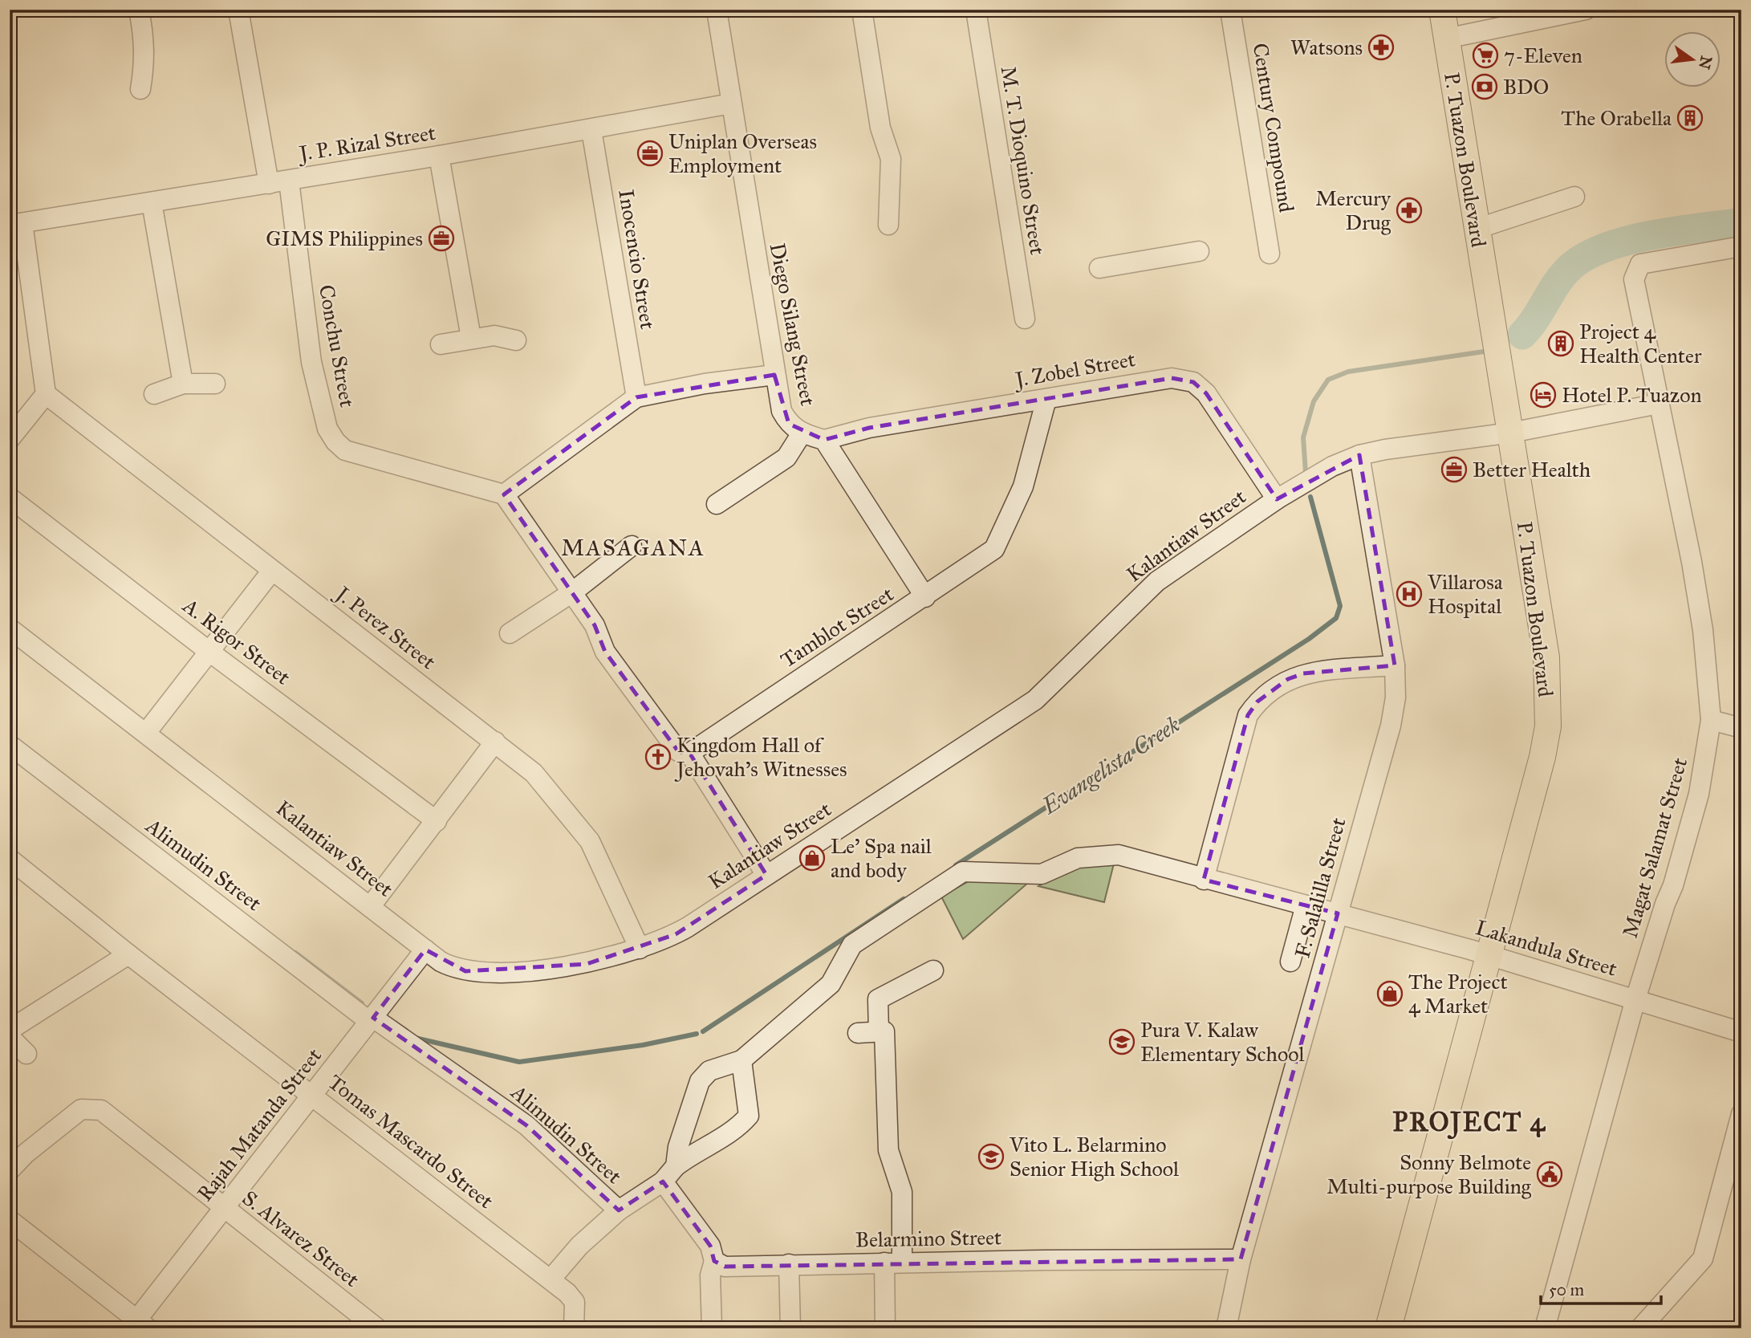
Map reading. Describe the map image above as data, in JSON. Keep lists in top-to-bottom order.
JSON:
{
  "streets": {
    "main road": ["P. Tuazon Boulevard"],
    "street": [
      "Century Compound",
      "J. P. Rizal Street",
      "M. T. Dioquino Street",
      "Inocencio Street",
      "Diego Silang Street",
      "Conchu Street",
      "J. Zobel Street",
      "Kalantiaw Street",
      "Tamblot Street",
      "J. Perez Street",
      "A. Rigor Street",
      "Magat Salamat Street",
      "Alimudin Street",
      "F. Salalilla Street",
      "Lakandula Street",
      "Rajah Matanda Street",
      "Tomas Mascardo Street",
      "S. Alvarez Street",
      "Belarmino Street"
    ]
  },
  "crossings": [
    ["J. P. Rizal Street", "Inocencio Street"],
    ["J. P. Rizal Street", "Diego Silang Street"],
    ["J. P. Rizal Street", "Conchu Street"],
    ["P. Tuazon Boulevard", "Kalantiaw Street"],
    ["P. Tuazon Boulevard", "Lakandula Street"],
    ["Diego Silang Street", "J. Zobel Street"],
    ["J. Zobel Street", "Kalantiaw Street"],
    ["J. Zobel Street", "Tamblot Street"],
    ["Kalantiaw Street", "J. Perez Street"],
    ["Kalantiaw Street", "Magat Salamat Street"],
    ["Kalantiaw Street", "F. Salalilla Street"],
    ["Kalantiaw Street", "Rajah Matanda Street"],
    ["Magat Salamat Street", "Lakandula Street"],
    ["Alimudin Street", "Rajah Matanda Street"],
    ["F. Salalilla Street", "Lakandula Street"],
    ["F. Salalilla Street", "Belarmino Street"],
    ["Rajah Matanda Street", "Tomas Mascardo Street"],
    ["Rajah Matanda Street", "S. Alvarez Street"]
  ],
  "districts": ["MASAGANA", "PROJECT 4"],
  "water": ["Evangelista Creek"],
  "places": {
    "pharmacy": ["Watsons", "Mercury Drug"],
    "supermarket": ["7-Eleven"],
    "bank": ["BDO"],
    "building": ["The Orabella", "Project 4 Health Center"],
    "office": ["Uniplan Overseas Employment", "GIMS Philippines", "Better Health"],
    "hotel": ["Hotel P. Tuazon"],
    "hospital": ["Villarosa Hospital"],
    "church": ["Kingdom Hall of Jehovah's Witnesses"],
    "shop": ["Le' Spa nail and body", "The Project 4 Market"],
    "school or university": ["Pura V. Kalaw Elementary School", "Vito L. Belarmino Senior High School"],
    "public building": ["Sonny Belmote Multi-purpose Building"]
  },
  "scale_bar": "50 m",
  "north": "right"
}
